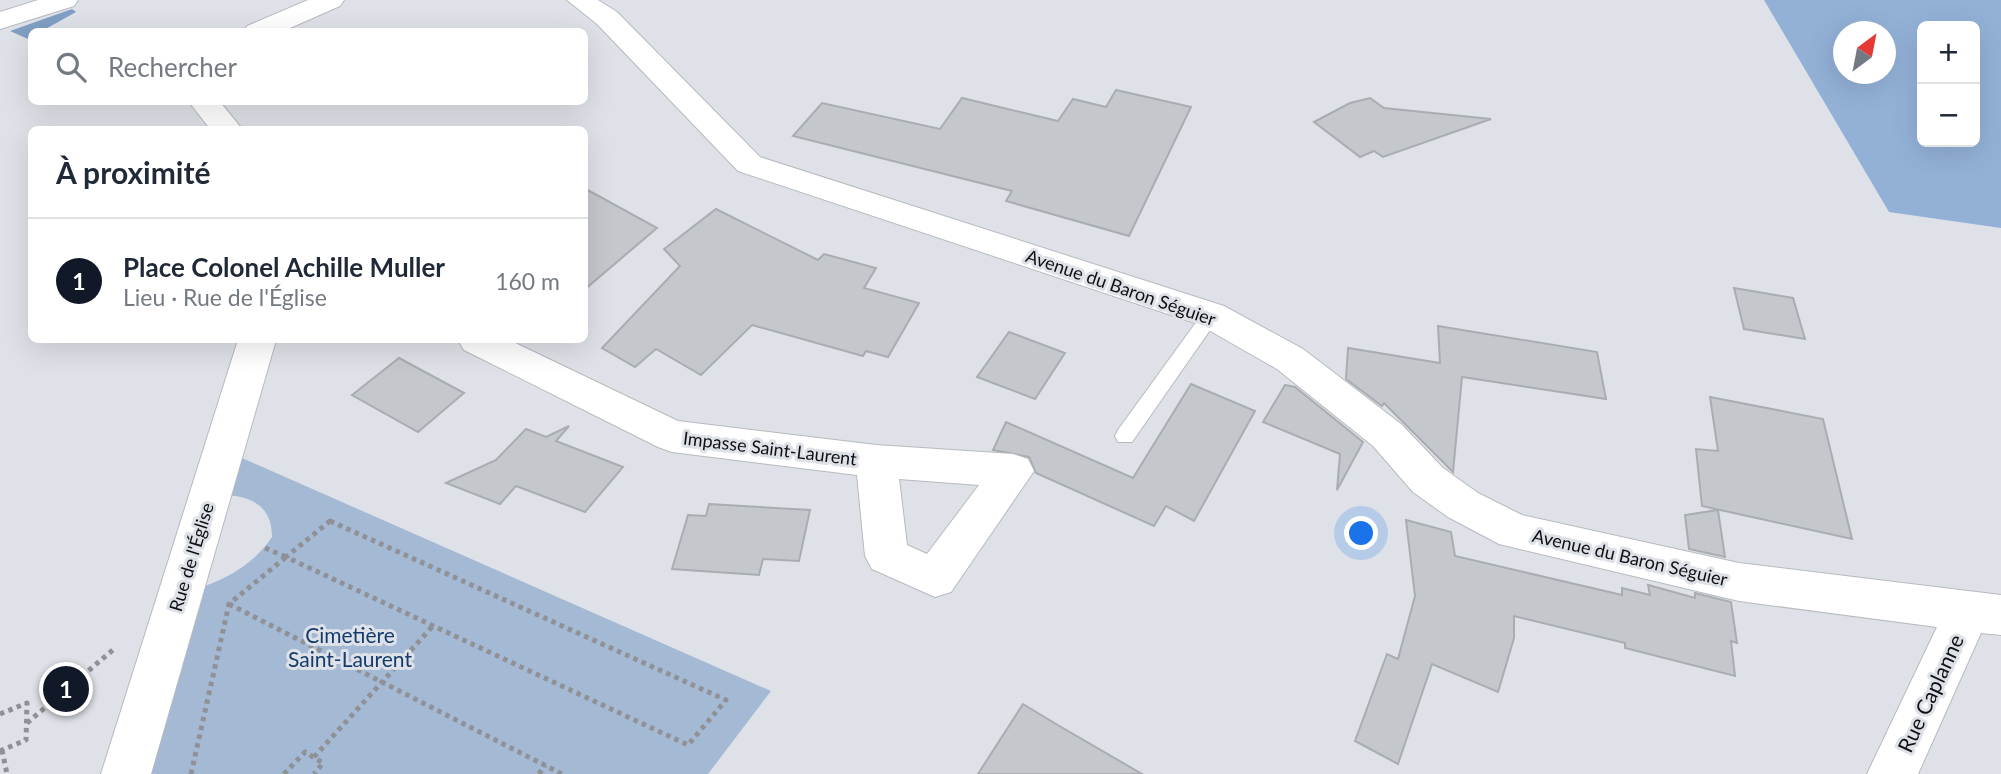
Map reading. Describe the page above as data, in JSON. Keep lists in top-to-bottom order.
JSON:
{
  "streets": {
    "street": [
      "Avenue du Baron Séguier",
      "Impasse Saint-Laurent",
      "Rue de l'Église",
      "Rue Caplanne"
    ]
  },
  "crossings": [
    ["Avenue du Baron Séguier", "Rue Caplanne"]
  ],
  "parks": ["Cimetière Saint-Laurent"],
  "north": "top right",
  "page": {
    "map_buttons": ["+", "−"],
    "search": "Rechercher",
    "heading": "À proximité",
    "list": [
      {
        "mark": "1",
        "name": "Place Colonel Achille Muller",
        "note": "Lieu · Rue de l'Église",
        "value": "160 m"
      }
    ],
    "pins": "1"
  }
}
